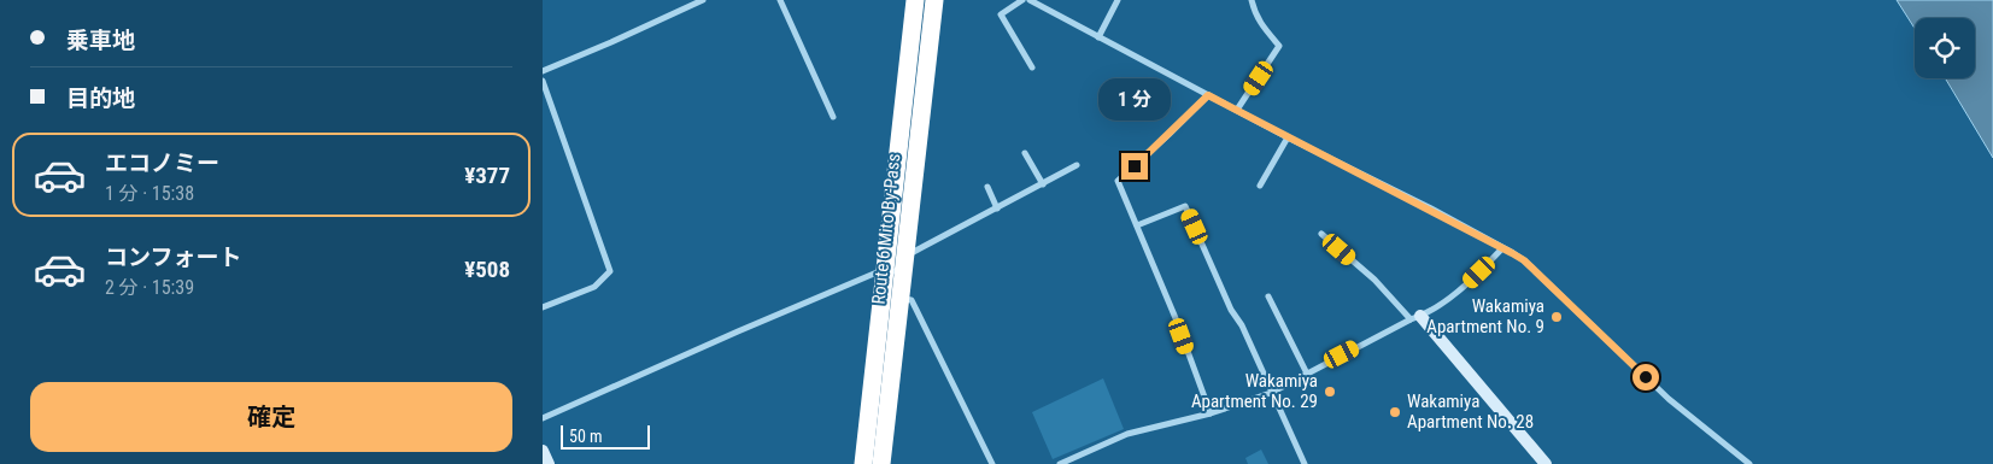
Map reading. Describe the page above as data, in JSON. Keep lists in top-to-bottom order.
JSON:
{
  "streets": {
    "highway": ["Route 6 Mito By-Pass"]
  },
  "places": ["Wakamiya Apartment No. 9", "Wakamiya Apartment No. 29", "Wakamiya Apartment No. 28"],
  "scale_bar": "50 m",
  "page": {
    "banner": ["乗車地", "目的地"],
    "bubble": "1 分",
    "list": [
      {
        "name": "エコノミー",
        "note": "1 分 · 15:38",
        "value": "¥377"
      },
      {
        "name": "コンフォート",
        "note": "2 分 · 15:39",
        "value": "¥508"
      }
    ],
    "buttons": "確定",
    "scale": "50 m"
  }
}
